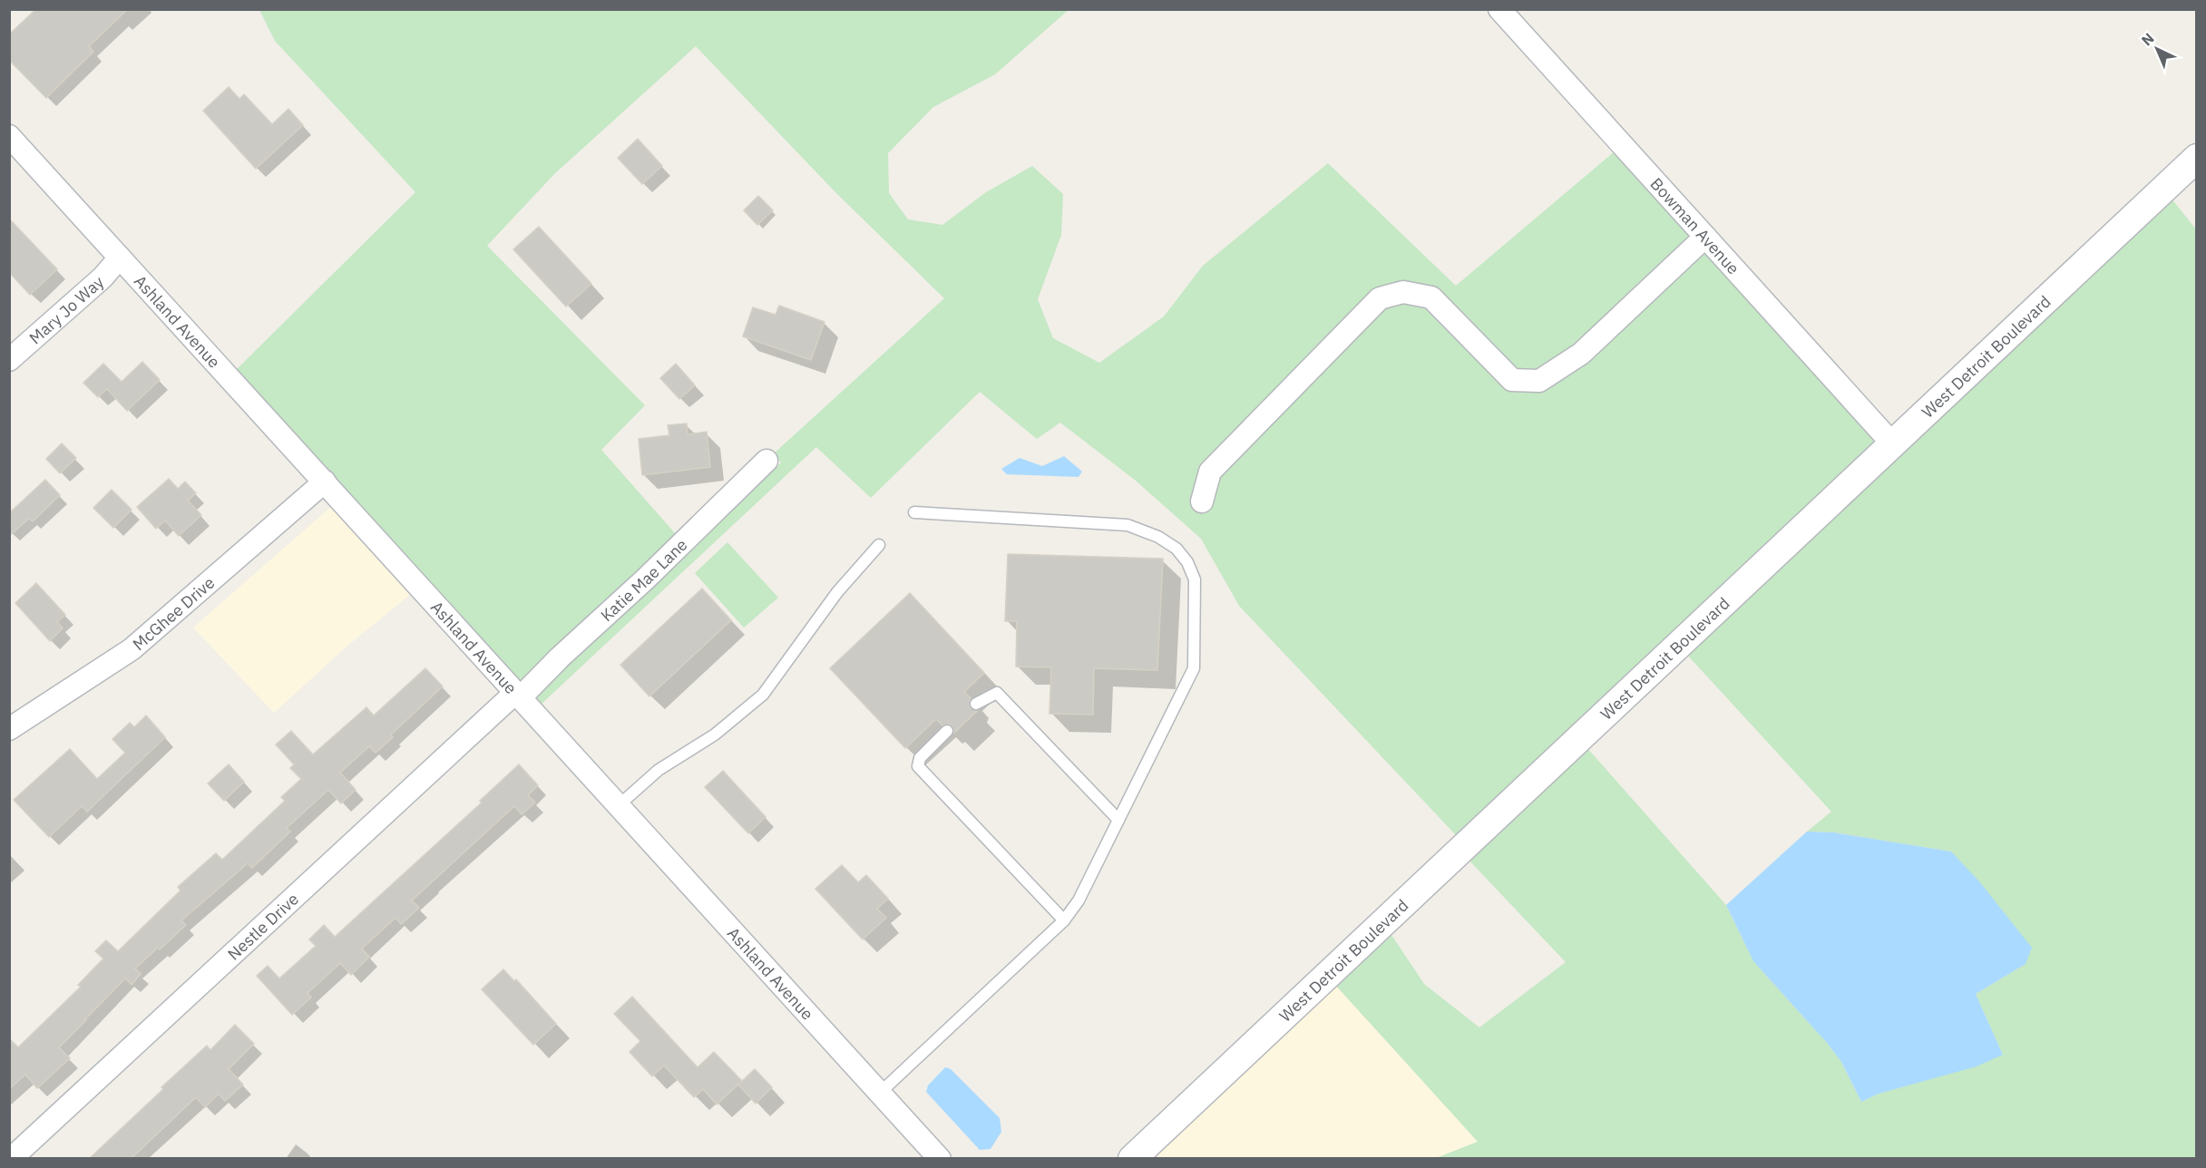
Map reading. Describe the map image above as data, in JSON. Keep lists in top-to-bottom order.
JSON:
{
  "streets": {
    "street": [
      "Bowman Avenue",
      "Mary Jo Way",
      "Ashland Avenue",
      "West Detroit Boulevard",
      "Katie Mae Lane",
      "McGhee Drive",
      "Nestle Drive"
    ]
  },
  "crossings": [
    ["Bowman Avenue", "West Detroit Boulevard"],
    ["Mary Jo Way", "Ashland Avenue"],
    ["Ashland Avenue", "Katie Mae Lane"],
    ["Ashland Avenue", "McGhee Drive"],
    ["Ashland Avenue", "Nestle Drive"],
    ["Katie Mae Lane", "Nestle Drive"]
  ],
  "north": "top left"
}
